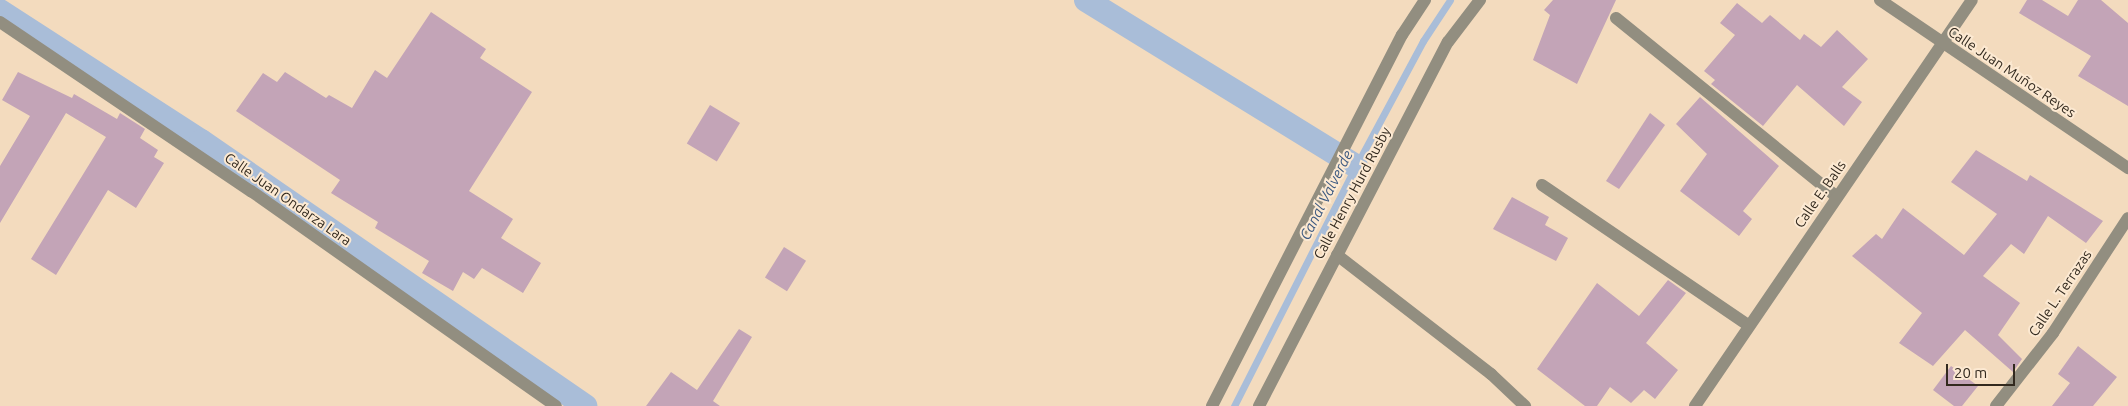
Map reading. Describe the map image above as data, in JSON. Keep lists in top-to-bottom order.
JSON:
{
  "streets": {
    "street": [
      "Calle Juan Muñoz Reyes",
      "Calle Henry Hurd Rusby",
      "Calle E. Balls",
      "Calle Juan Ondarza Lara",
      "Calle L. Terrazas"
    ]
  },
  "crossings": [
    ["Calle Juan Muñoz Reyes", "Calle E. Balls"]
  ],
  "water": ["Canal Valverde"],
  "scale_bar": "20 m"
}
